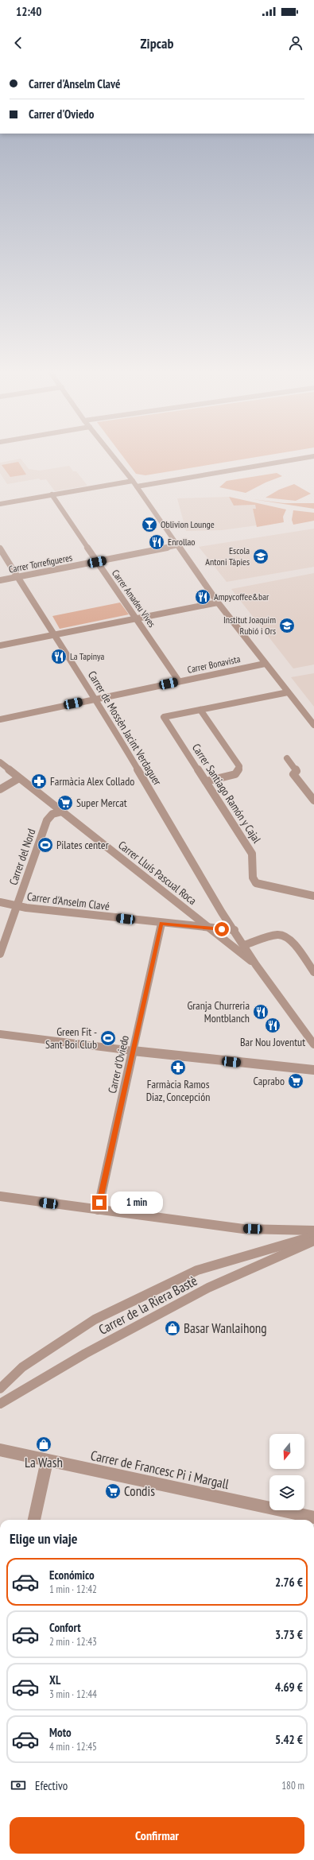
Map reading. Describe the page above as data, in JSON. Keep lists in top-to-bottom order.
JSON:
{
  "streets": {
    "street": [
      "Carrer Torrefigueres",
      "Carrer Amadeu Vives",
      "Carrer Bonavista",
      "Carrer de Mossèn Jacint Verdaguer",
      "Carrer Santiago Ramón y Cajal",
      "Carrer del Nord",
      "Carrer Lluís Pascual Roca",
      "Carrer d'Anselm Clavé",
      "Carrer d'Oviedo",
      "Carrer de la Riera Bastè",
      "Carrer de Francesc Pi i Margall"
    ]
  },
  "crossings": [
    ["Carrer Torrefigueres", "Carrer Amadeu Vives"],
    ["Carrer Torrefigueres", "Carrer de Mossèn Jacint Verdaguer"],
    ["Carrer Amadeu Vives", "Carrer Bonavista"],
    ["Carrer Bonavista", "Carrer de Mossèn Jacint Verdaguer"],
    ["Carrer de Mossèn Jacint Verdaguer", "Carrer Lluís Pascual Roca"],
    ["Carrer del Nord", "Carrer Lluís Pascual Roca"],
    ["Carrer del Nord", "Carrer d'Anselm Clavé"],
    ["Carrer Lluís Pascual Roca", "Carrer d'Anselm Clavé"],
    ["Carrer d'Anselm Clavé", "Carrer d'Oviedo"]
  ],
  "places": {
    "bar": ["Oblivion Lounge"],
    "restaurant": [
      "Enrollao",
      "Ampycoffee&bar",
      "La Tapinya",
      "Granja Churreria Montblanch",
      "Bar Nou Joventut"
    ],
    "school or university": ["Escola Antoni Tàpies", "Institut Joaquim Rubió i Ors"],
    "pharmacy": ["Farmàcia Alex Collado", "Farmàcia Ramos Diaz, Concepción"],
    "supermarket": ["Super Mercat", "Caprabo", "Condis"],
    "sports": ["Pilates center", "Green Fit - Sant Boi Club"],
    "shop": ["Basar Wanlaihong", "La Wash"]
  },
  "north": "bottom",
  "page": {
    "status": "12:40",
    "header": "Zipcab",
    "banner": ["Carrer d'Anselm Clavé", "Carrer d'Oviedo"],
    "bubble": "1 min",
    "heading": "Elige un viaje",
    "list": [
      {
        "name": "Económico",
        "note": "1 min · 12:42",
        "value": "2.76 €"
      },
      {
        "name": "Confort",
        "note": "2 min · 12:43",
        "value": "3.73 €"
      },
      {
        "name": "XL",
        "note": "3 min · 12:44",
        "value": "4.69 €"
      },
      {
        "name": "Moto",
        "note": "4 min · 12:45",
        "value": "5.42 €"
      }
    ],
    "pay": ["Efectivo", "180 m"],
    "buttons": "Confirmar"
  }
}
